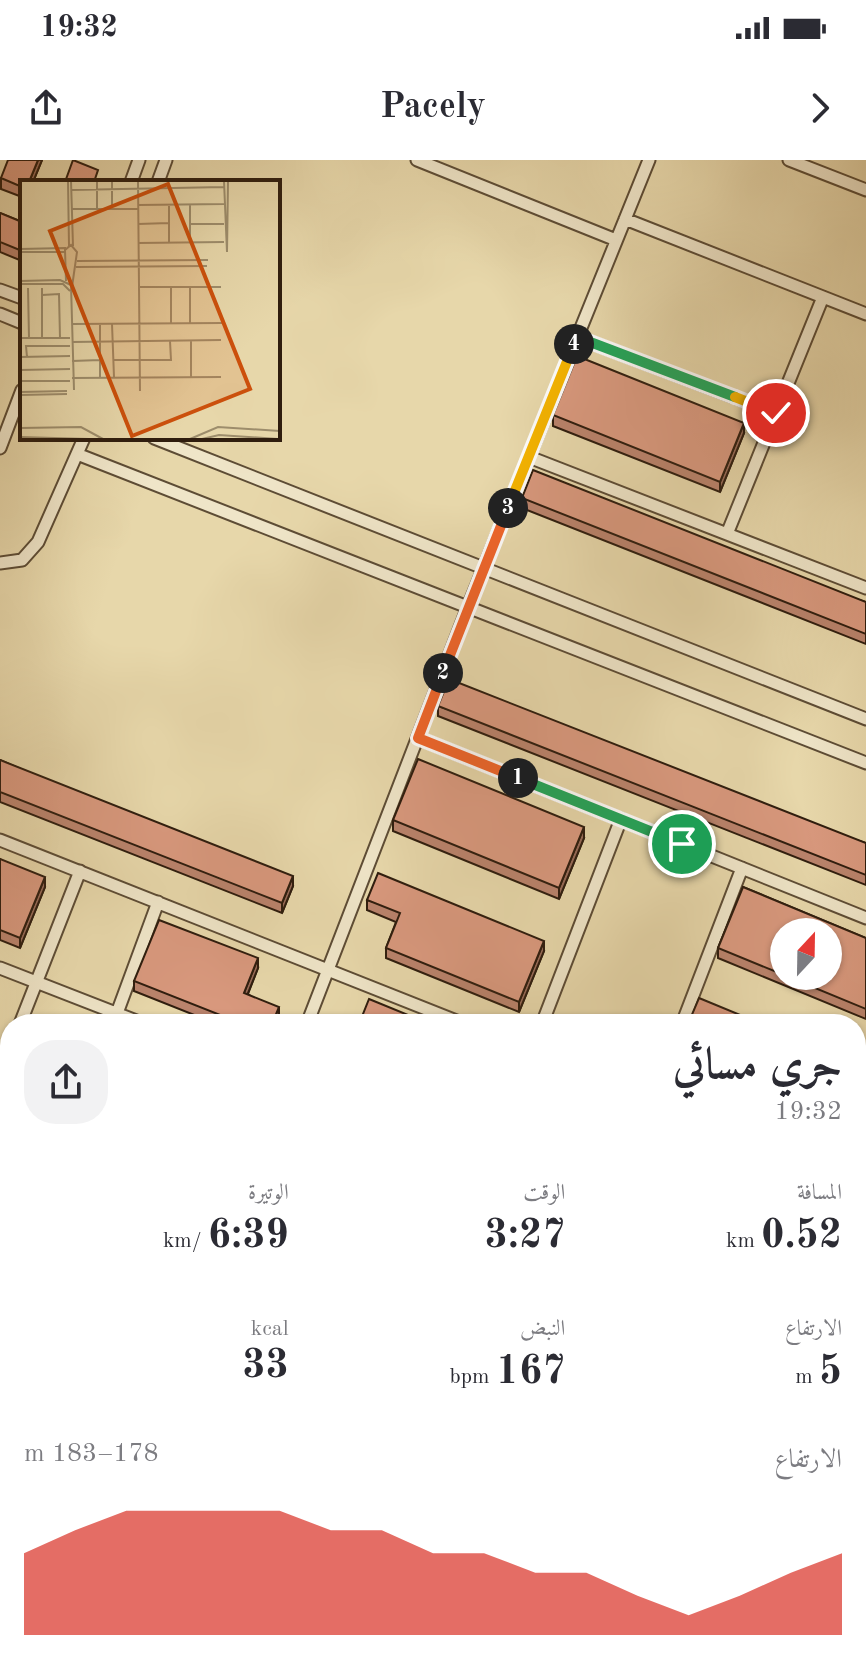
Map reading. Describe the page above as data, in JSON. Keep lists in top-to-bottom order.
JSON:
{
  "north": "top",
  "page": {
    "status": "19:32",
    "header": "Pacely",
    "pins": [
      "4",
      "3",
      "2",
      "1"
    ],
    "heading": ["جري مسائي", "19:32"],
    "stats": [
      ["المسافة", "0.52 km"],
      ["الوقت", "3:27"],
      ["الوتيرة", "6:39 /km"],
      ["الارتفاع", "5 m"],
      ["النبض", "167 bpm"],
      ["kcal", "33"]
    ],
    "chart": ["الارتفاع", "178–183 m"]
  }
}
